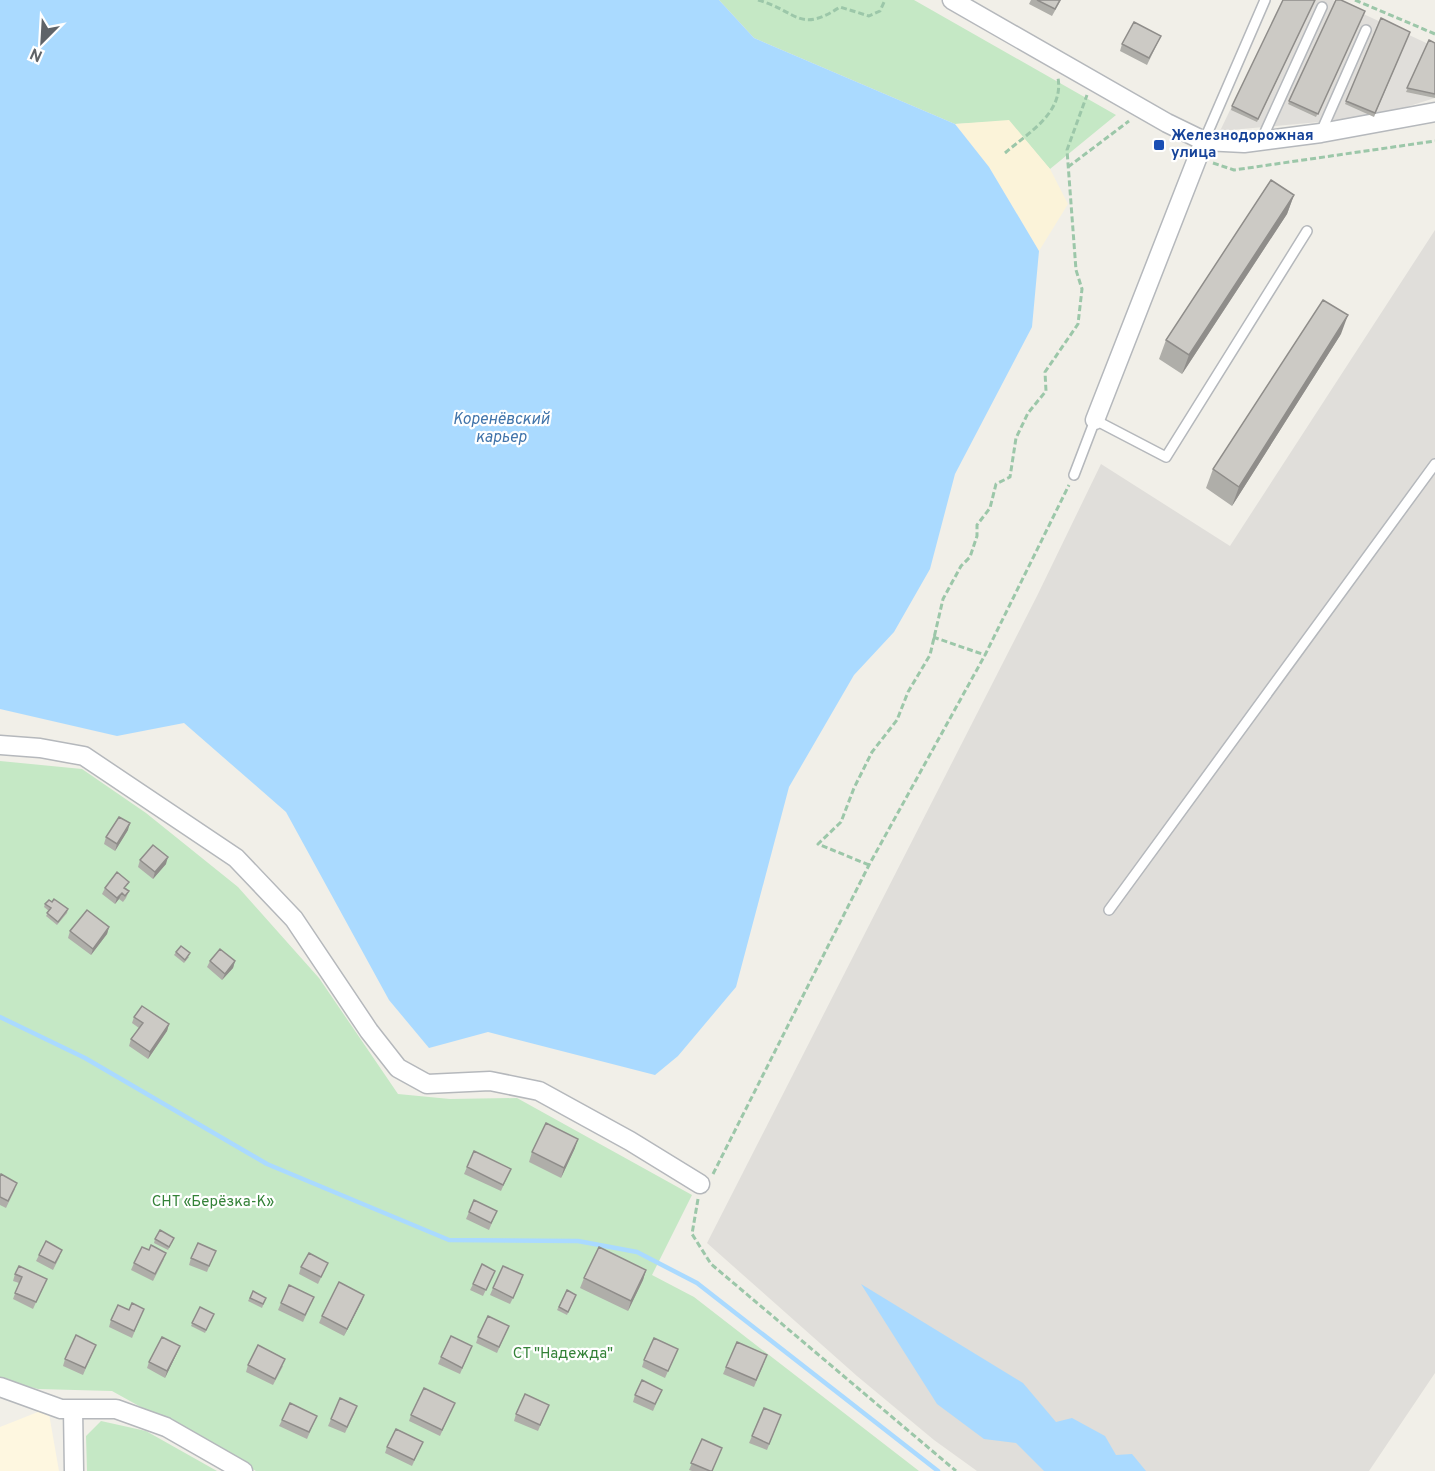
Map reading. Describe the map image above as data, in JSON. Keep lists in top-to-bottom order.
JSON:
{
  "water": ["Коренёвский карьер"],
  "parks": ["СНТ «Берёзка-К»", "СТ \"Надежда\""],
  "places": {
    "transit": ["Железнодорожная улица"]
  },
  "north": "bottom left"
}
